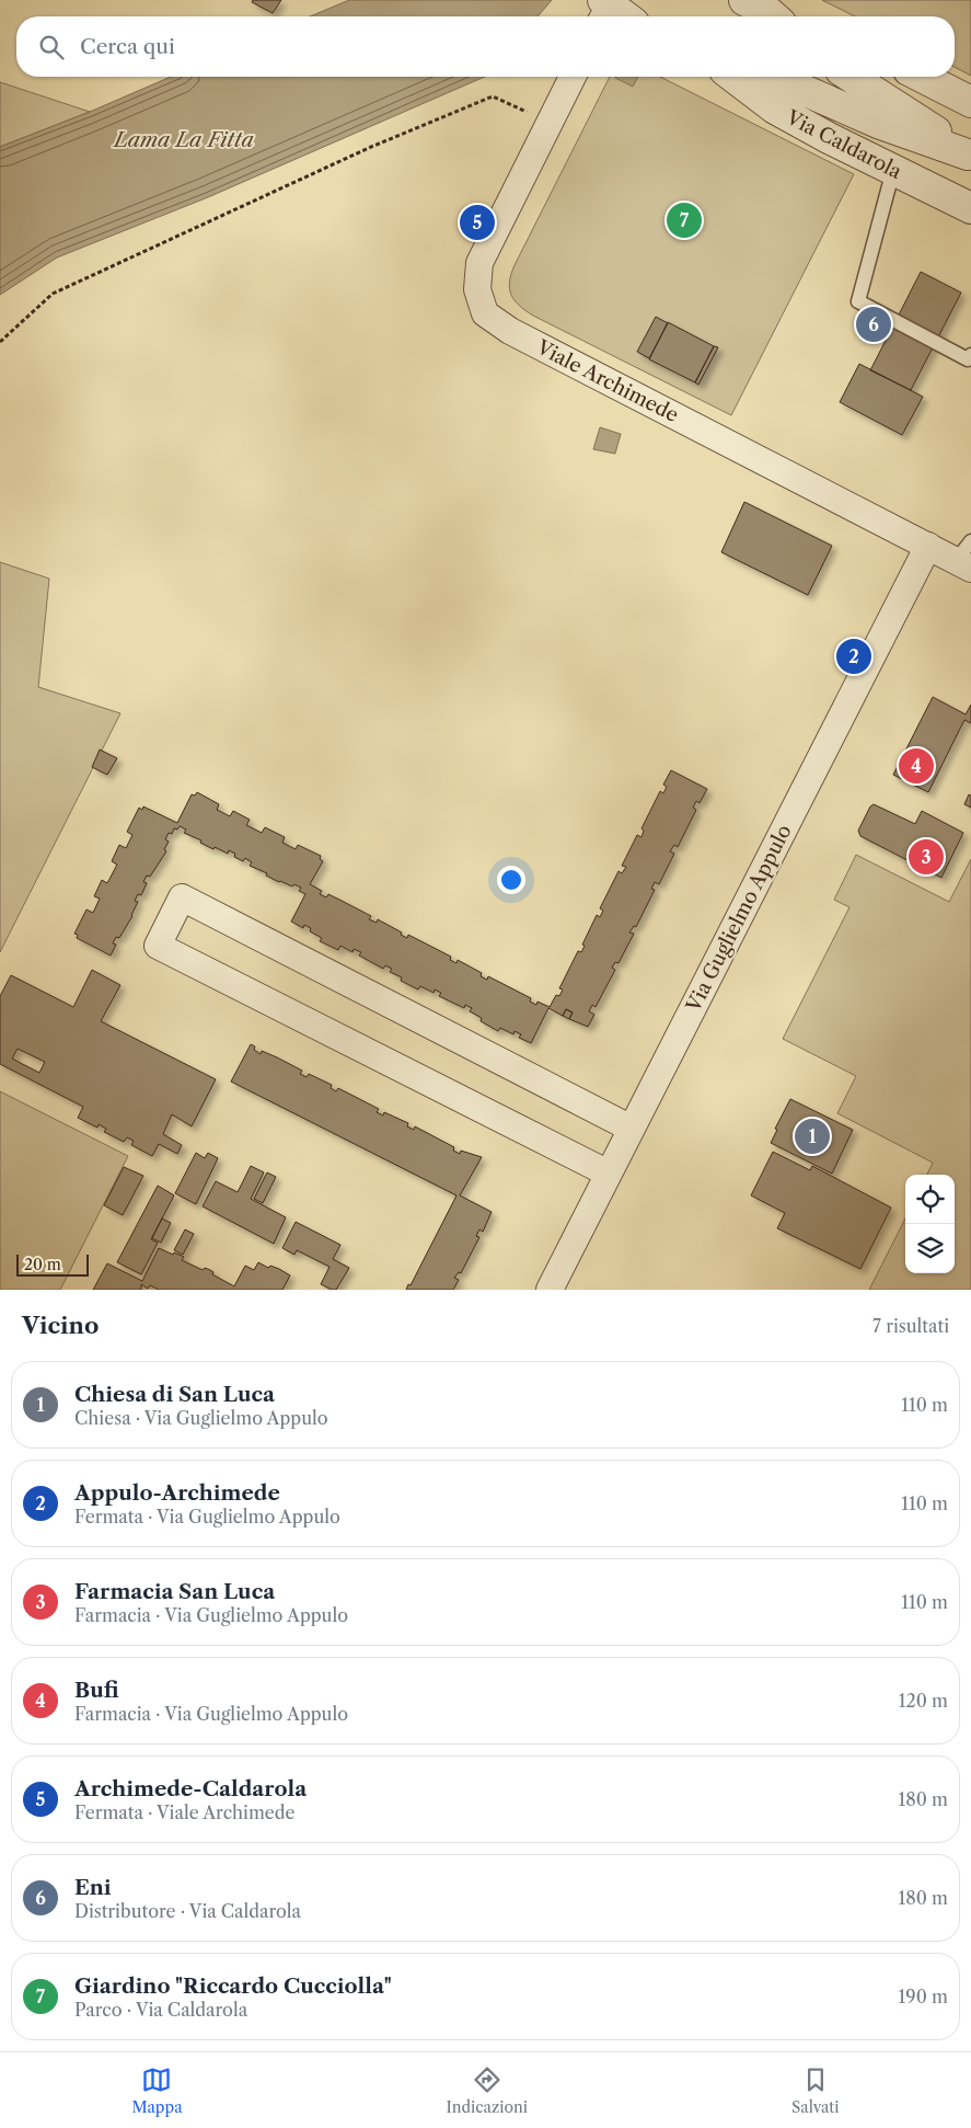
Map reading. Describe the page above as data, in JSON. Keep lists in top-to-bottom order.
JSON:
{
  "streets": {
    "street": ["Via Caldarola", "Viale Archimede", "Via Guglielmo Appulo"]
  },
  "crossings": [
    ["Viale Archimede", "Via Guglielmo Appulo"]
  ],
  "water": ["Lama La Fitta"],
  "scale_bar": "20 m",
  "page": {
    "search": "Cerca qui",
    "pins": [
      "7",
      "5",
      "6",
      "2",
      "4",
      "3",
      "1"
    ],
    "scale": "20 m",
    "heading": ["Vicino", "7 risultati"],
    "list": [
      {
        "mark": "1",
        "name": "Chiesa di San Luca",
        "note": "Chiesa · Via Guglielmo Appulo",
        "value": "110 m"
      },
      {
        "mark": "2",
        "name": "Appulo-Archimede",
        "note": "Fermata · Via Guglielmo Appulo",
        "value": "110 m"
      },
      {
        "mark": "3",
        "name": "Farmacia San Luca",
        "note": "Farmacia · Via Guglielmo Appulo",
        "value": "110 m"
      },
      {
        "mark": "4",
        "name": "Bufi",
        "note": "Farmacia · Via Guglielmo Appulo",
        "value": "120 m"
      },
      {
        "mark": "5",
        "name": "Archimede-Caldarola",
        "note": "Fermata · Viale Archimede",
        "value": "180 m"
      },
      {
        "mark": "6",
        "name": "Eni",
        "note": "Distributore · Via Caldarola",
        "value": "180 m"
      },
      {
        "mark": "7",
        "name": "Giardino \"Riccardo Cucciolla\"",
        "note": "Parco · Via Caldarola",
        "value": "190 m"
      }
    ],
    "nav": ["Mappa", "Indicazioni", "Salvati"]
  }
}
